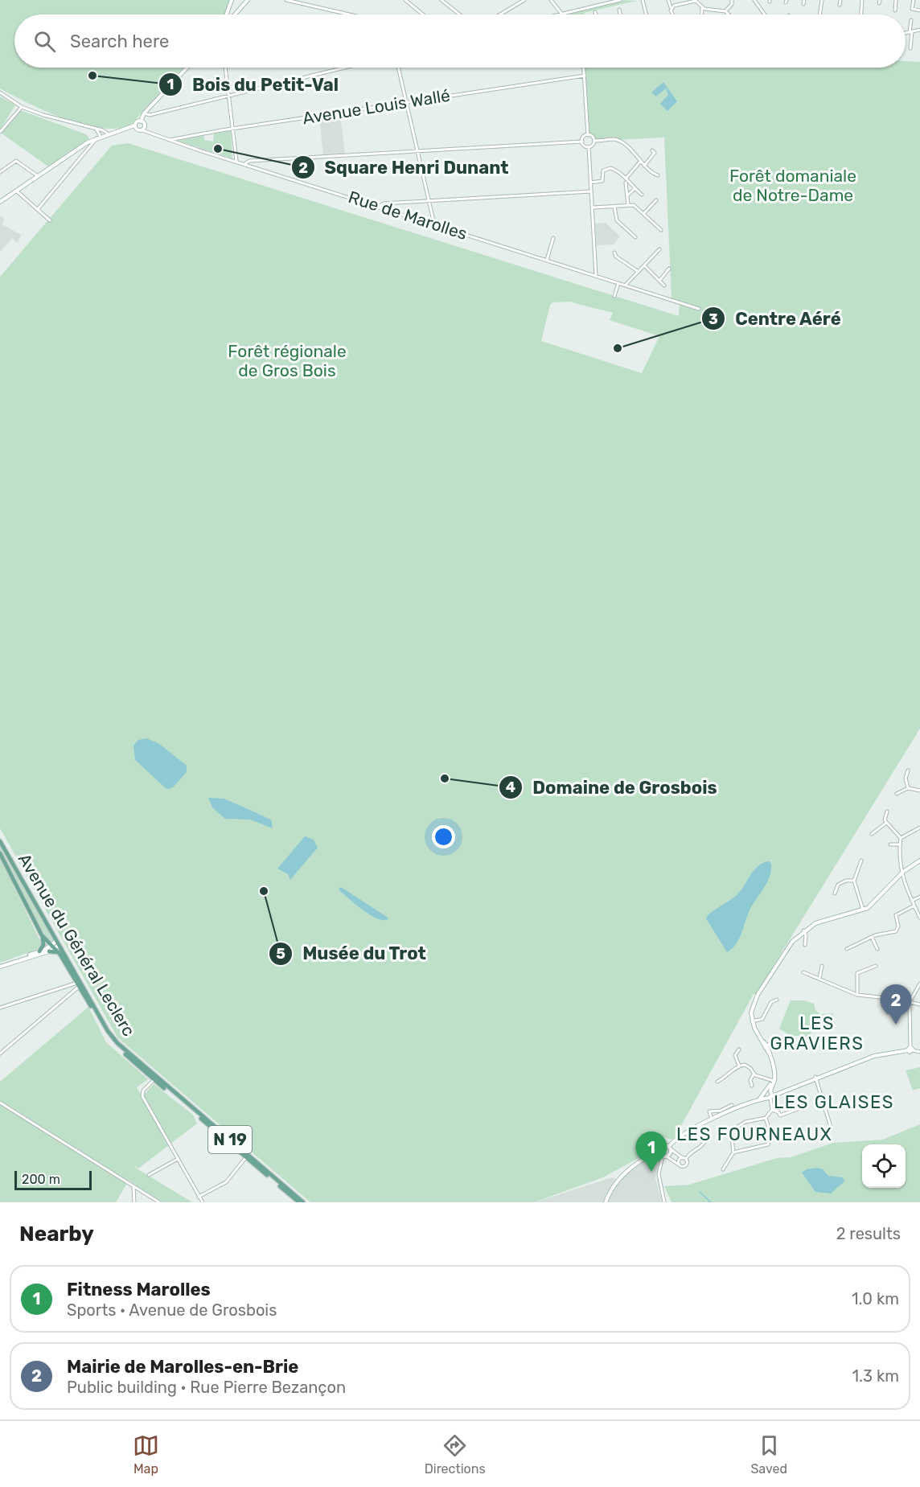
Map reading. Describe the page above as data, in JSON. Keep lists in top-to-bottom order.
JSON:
{
  "streets": {
    "main road": ["Avenue du Général Leclerc", "N 19"],
    "street": ["Avenue Louis Wallé", "Rue de Marolles"]
  },
  "crossings": [
    ["Avenue Louis Wallé", "Rue de Marolles"],
    ["Avenue du Général Leclerc", "N 19"]
  ],
  "districts": ["LES GRAVIERS", "LES GLAISES", "LES FOURNEAUX"],
  "parks": ["Forêt domaniale de Notre-Dame", "Forêt régionale de Gros Bois"],
  "places": [
    "Bois du Petit-Val",
    "Square Henri Dunant",
    "Centre Aéré",
    "Domaine de Grosbois",
    "Musée du Trot"
  ],
  "scale_bar": "200 m",
  "page": {
    "search": "Search here",
    "pins": ["2", "1"],
    "scale": "200 m",
    "heading": ["Nearby", "2 results"],
    "list": [
      {
        "mark": "1",
        "name": "Fitness Marolles",
        "note": "Sports · Avenue de Grosbois",
        "value": "1.0 km"
      },
      {
        "mark": "2",
        "name": "Mairie de Marolles-en-Brie",
        "note": "Public building · Rue Pierre Bezançon",
        "value": "1.3 km"
      }
    ],
    "nav": ["Map", "Directions", "Saved"]
  }
}
